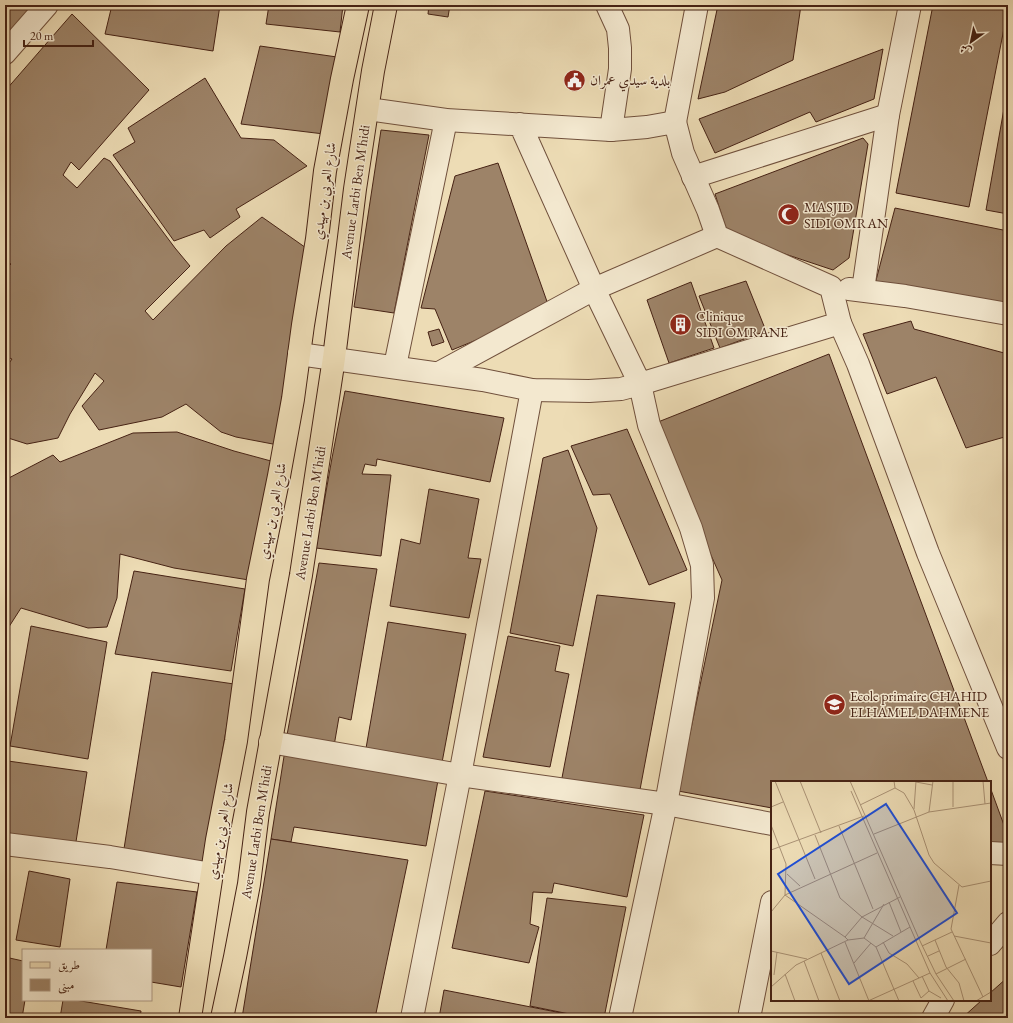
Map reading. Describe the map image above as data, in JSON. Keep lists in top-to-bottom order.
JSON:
{
  "streets": {
    "main road": ["شارع العربي بن مهيدي", "Avenue Larbi Ben M'hidi"]
  },
  "places": {
    "public building": ["بلدية سيدي عمران"],
    "mosque": ["MASJID SIDI OMRAN"],
    "building": ["Clinique SIDI OMRANE"],
    "school or university": ["Ecole primaire CHAHID ELHAMEL DAHMENE"]
  },
  "legend": ["طريق", "مبنى"],
  "scale_bar": "20 m",
  "north": "bottom left"
}
